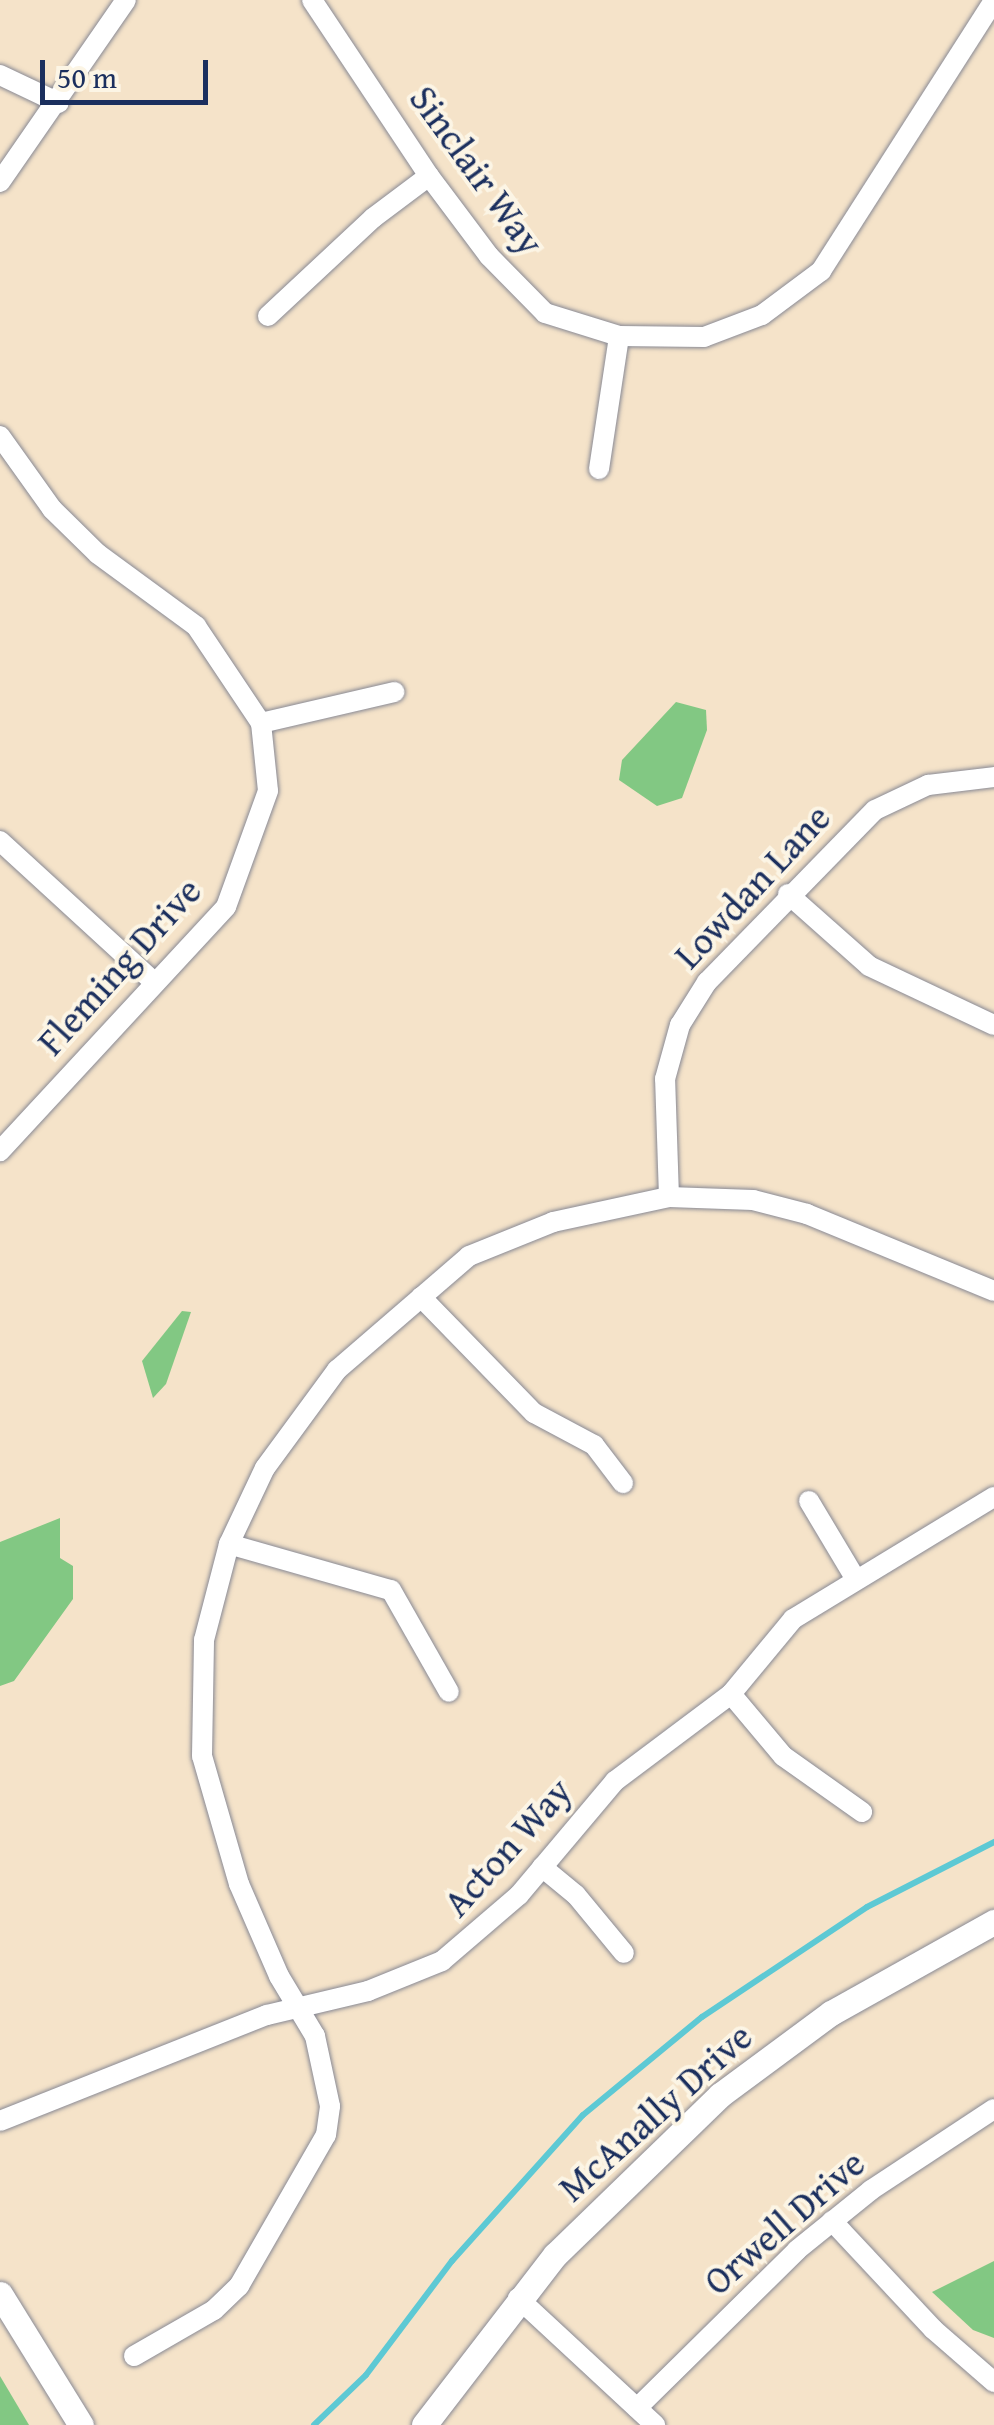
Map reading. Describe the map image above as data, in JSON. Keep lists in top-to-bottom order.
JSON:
{
  "streets": {
    "street": [
      "Sinclair Way",
      "Lowdan Lane",
      "Fleming Drive",
      "Acton Way",
      "McAnally Drive",
      "Orwell Drive"
    ]
  },
  "scale_bar": "50 m"
}
